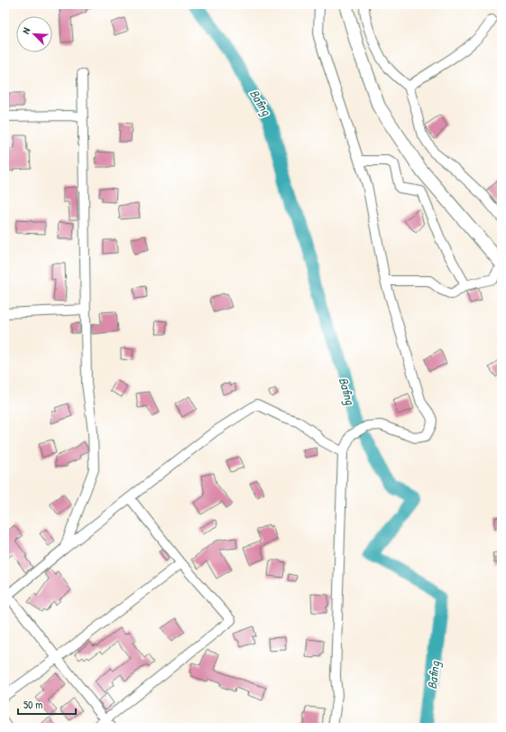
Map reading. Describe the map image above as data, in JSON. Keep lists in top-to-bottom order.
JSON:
{
  "water": ["Bafing"],
  "scale_bar": "50 m",
  "north": "top left"
}
